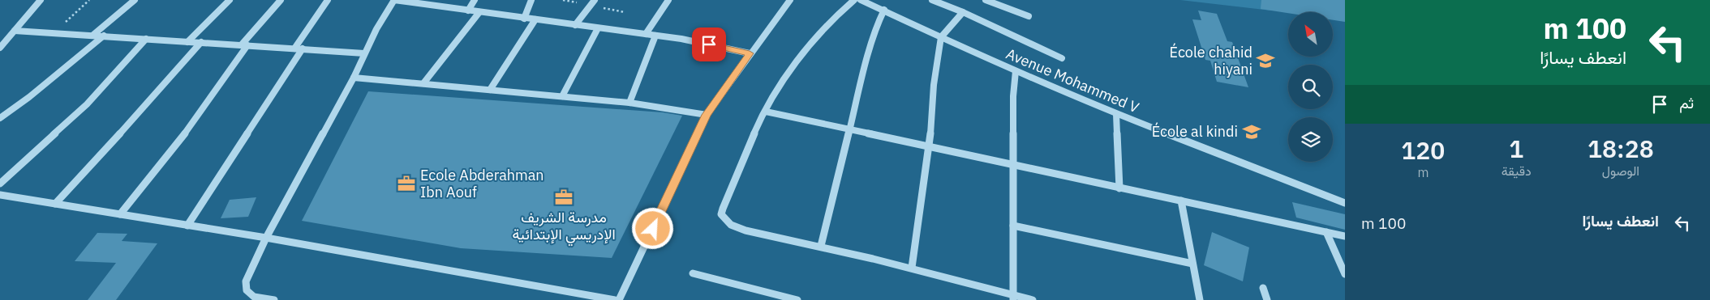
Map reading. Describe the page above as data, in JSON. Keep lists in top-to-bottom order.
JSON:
{
  "streets": {
    "street": ["Avenue Mohammed V"]
  },
  "places": {
    "school or university": ["École chahid hiyani", "École al kindi"],
    "office": ["Ecole Abderahman Ibn Aouf", "مدرسة الشريف الإدريسي الإبتدائية"]
  },
  "north": "top left",
  "page": {
    "turn": ["100 m", "انعطف يسارًا"],
    "then": "ثم",
    "eta": [
      "18:28",
      "الوصول",
      "1",
      "دقيقة",
      "120",
      "m"
    ],
    "list": [
      {
        "name": "انعطف يسارًا",
        "value": "100 m"
      }
    ]
  }
}
